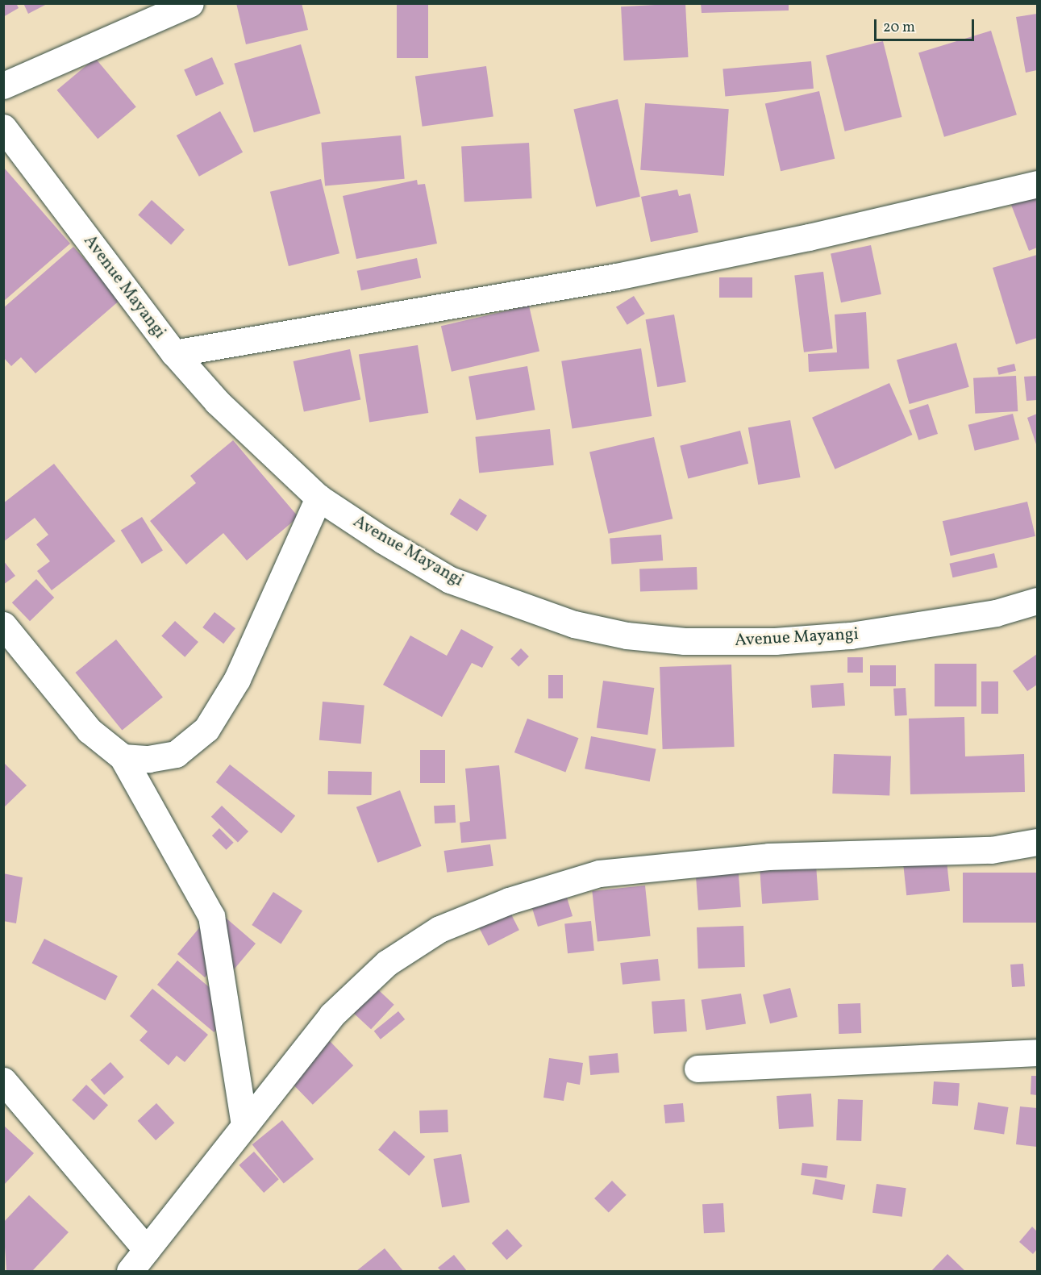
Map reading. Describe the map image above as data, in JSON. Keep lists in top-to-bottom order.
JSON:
{
  "streets": {
    "street": ["Avenue Mayangi"]
  },
  "scale_bar": "20 m"
}
